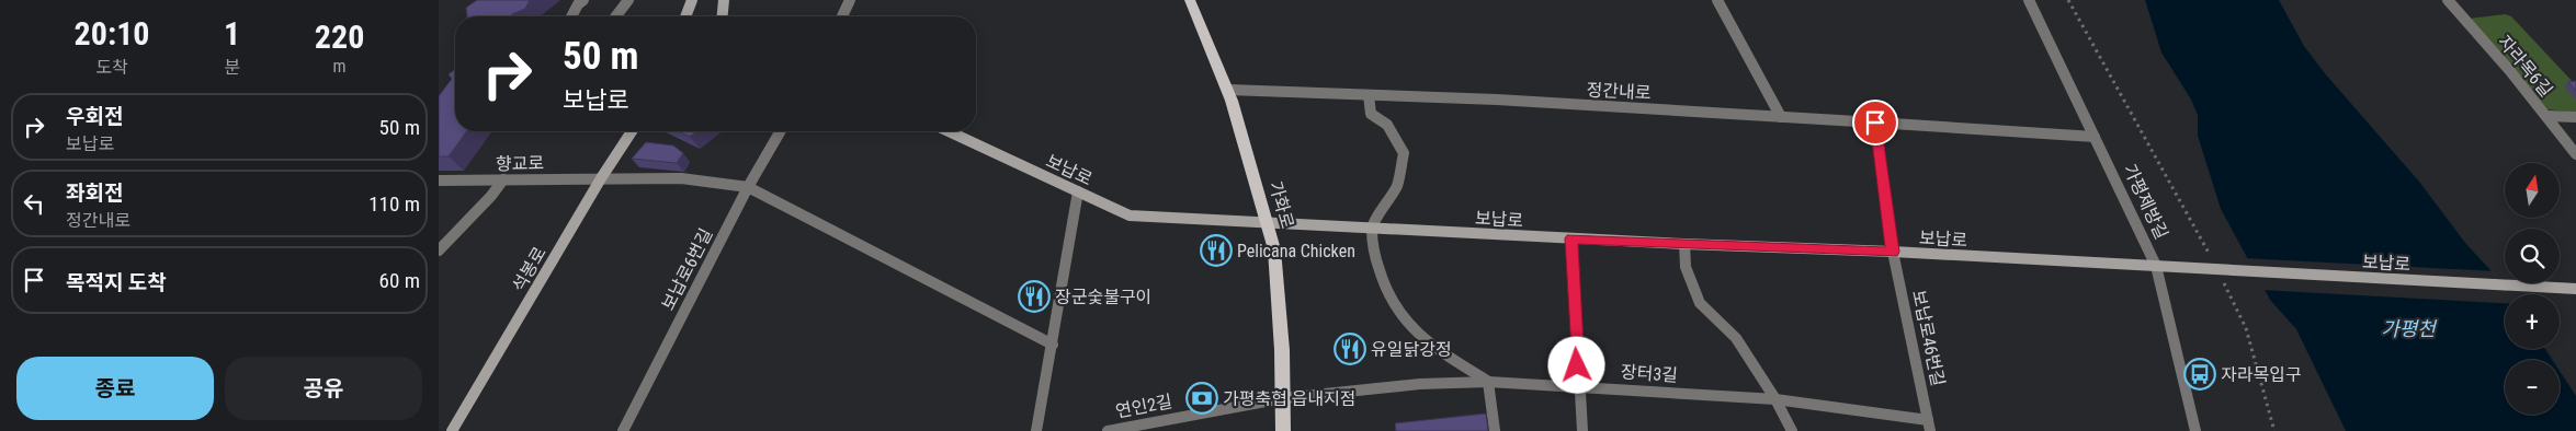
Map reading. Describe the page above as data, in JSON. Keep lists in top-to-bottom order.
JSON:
{
  "streets": {
    "main road": ["가화로"],
    "street": [
      "자라목6길",
      "정간내로",
      "향교로",
      "보납로",
      "가평제방길",
      "석봉로",
      "보납로6번길",
      "보납로46번길",
      "장터3길",
      "연인2길"
    ]
  },
  "crossings": [
    ["정간내로", "가평제방길"],
    ["정간내로", "가화로"],
    ["향교로", "석봉로"],
    ["향교로", "보납로6번길"],
    ["보납로", "가평제방길"],
    ["보납로", "가화로"],
    ["보납로", "보납로46번길"],
    ["보납로", "장터3길"],
    ["가화로", "장터3길"],
    ["가화로", "연인2길"],
    ["보납로46번길", "장터3길"],
    ["장터3길", "연인2길"]
  ],
  "water": ["가평천"],
  "places": {
    "restaurant": ["Pelicana Chicken", "장군숯불구이", "유일닭강정"],
    "bus stop": ["자라목입구"],
    "bank": ["가평축협 읍내지점"]
  },
  "north": "top",
  "page": {
    "eta": [
      "20:10",
      "도착",
      "1",
      "분",
      "220",
      "m"
    ],
    "turn": ["50 m", "보납로"],
    "list": [
      {
        "name": "우회전",
        "note": "보납로",
        "value": "50 m"
      },
      {
        "name": "좌회전",
        "note": "정간내로",
        "value": "110 m"
      },
      {
        "name": "목적지 도착",
        "value": "60 m"
      }
    ],
    "map_buttons": ["+", "−"],
    "buttons": ["종료", "공유"]
  }
}
